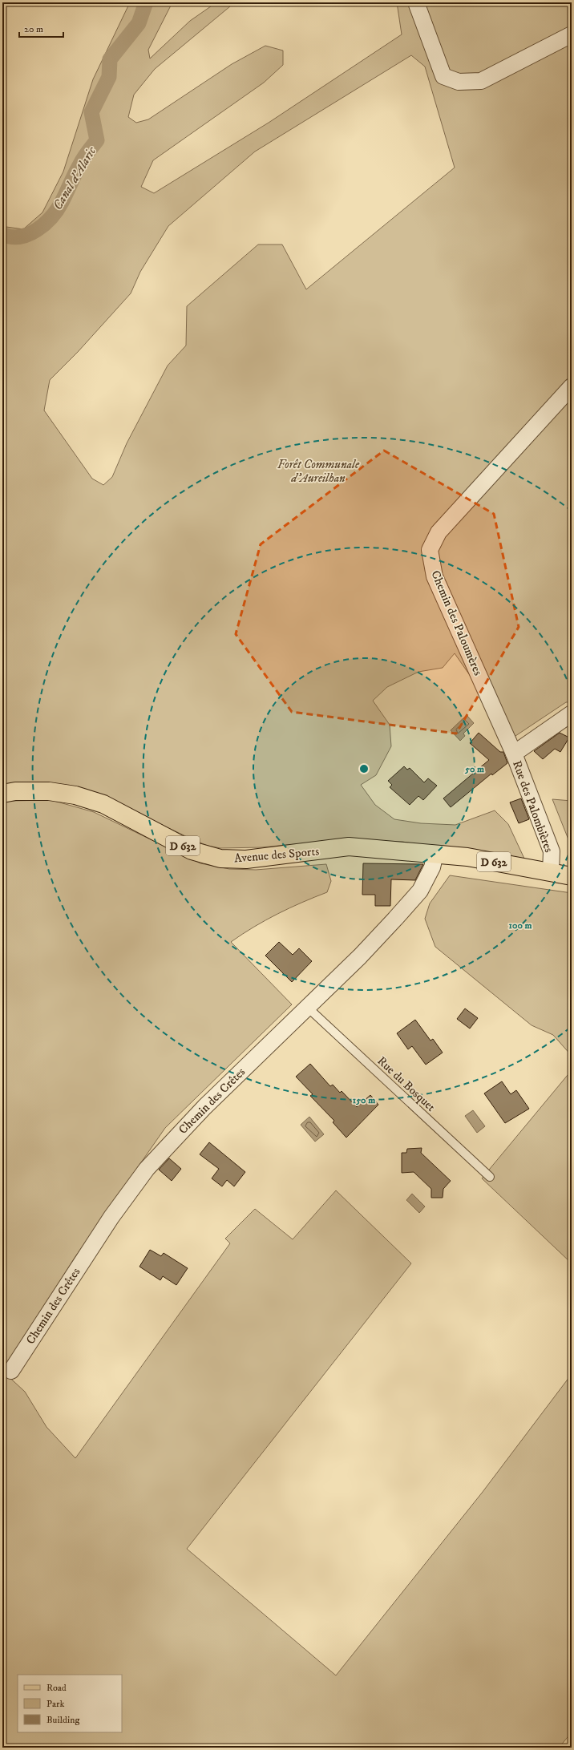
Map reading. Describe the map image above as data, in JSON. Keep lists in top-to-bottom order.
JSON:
{
  "streets": {
    "main road": ["D 632", "Avenue des Sports"],
    "street": ["Chemin des Paloumères", "Rue des Palombières", "Chemin des Crêtes"],
    "lane": ["Rue du Bosquet"]
  },
  "crossings": [
    ["Chemin des Paloumères", "Rue des Palombières"],
    ["Rue des Palombières", "D 632"],
    ["D 632", "Avenue des Sports"],
    ["D 632", "Chemin des Crêtes"],
    ["Avenue des Sports", "Chemin des Crêtes"],
    ["Rue du Bosquet", "Chemin des Crêtes"]
  ],
  "water": ["Canal d'Alaric"],
  "parks": ["Forêt Communale d'Aureilhan"],
  "legend": ["Road", "Park", "Building"],
  "scale_bar": "20 m",
  "rings": ["50 m", "100 m", "150 m"]
}
